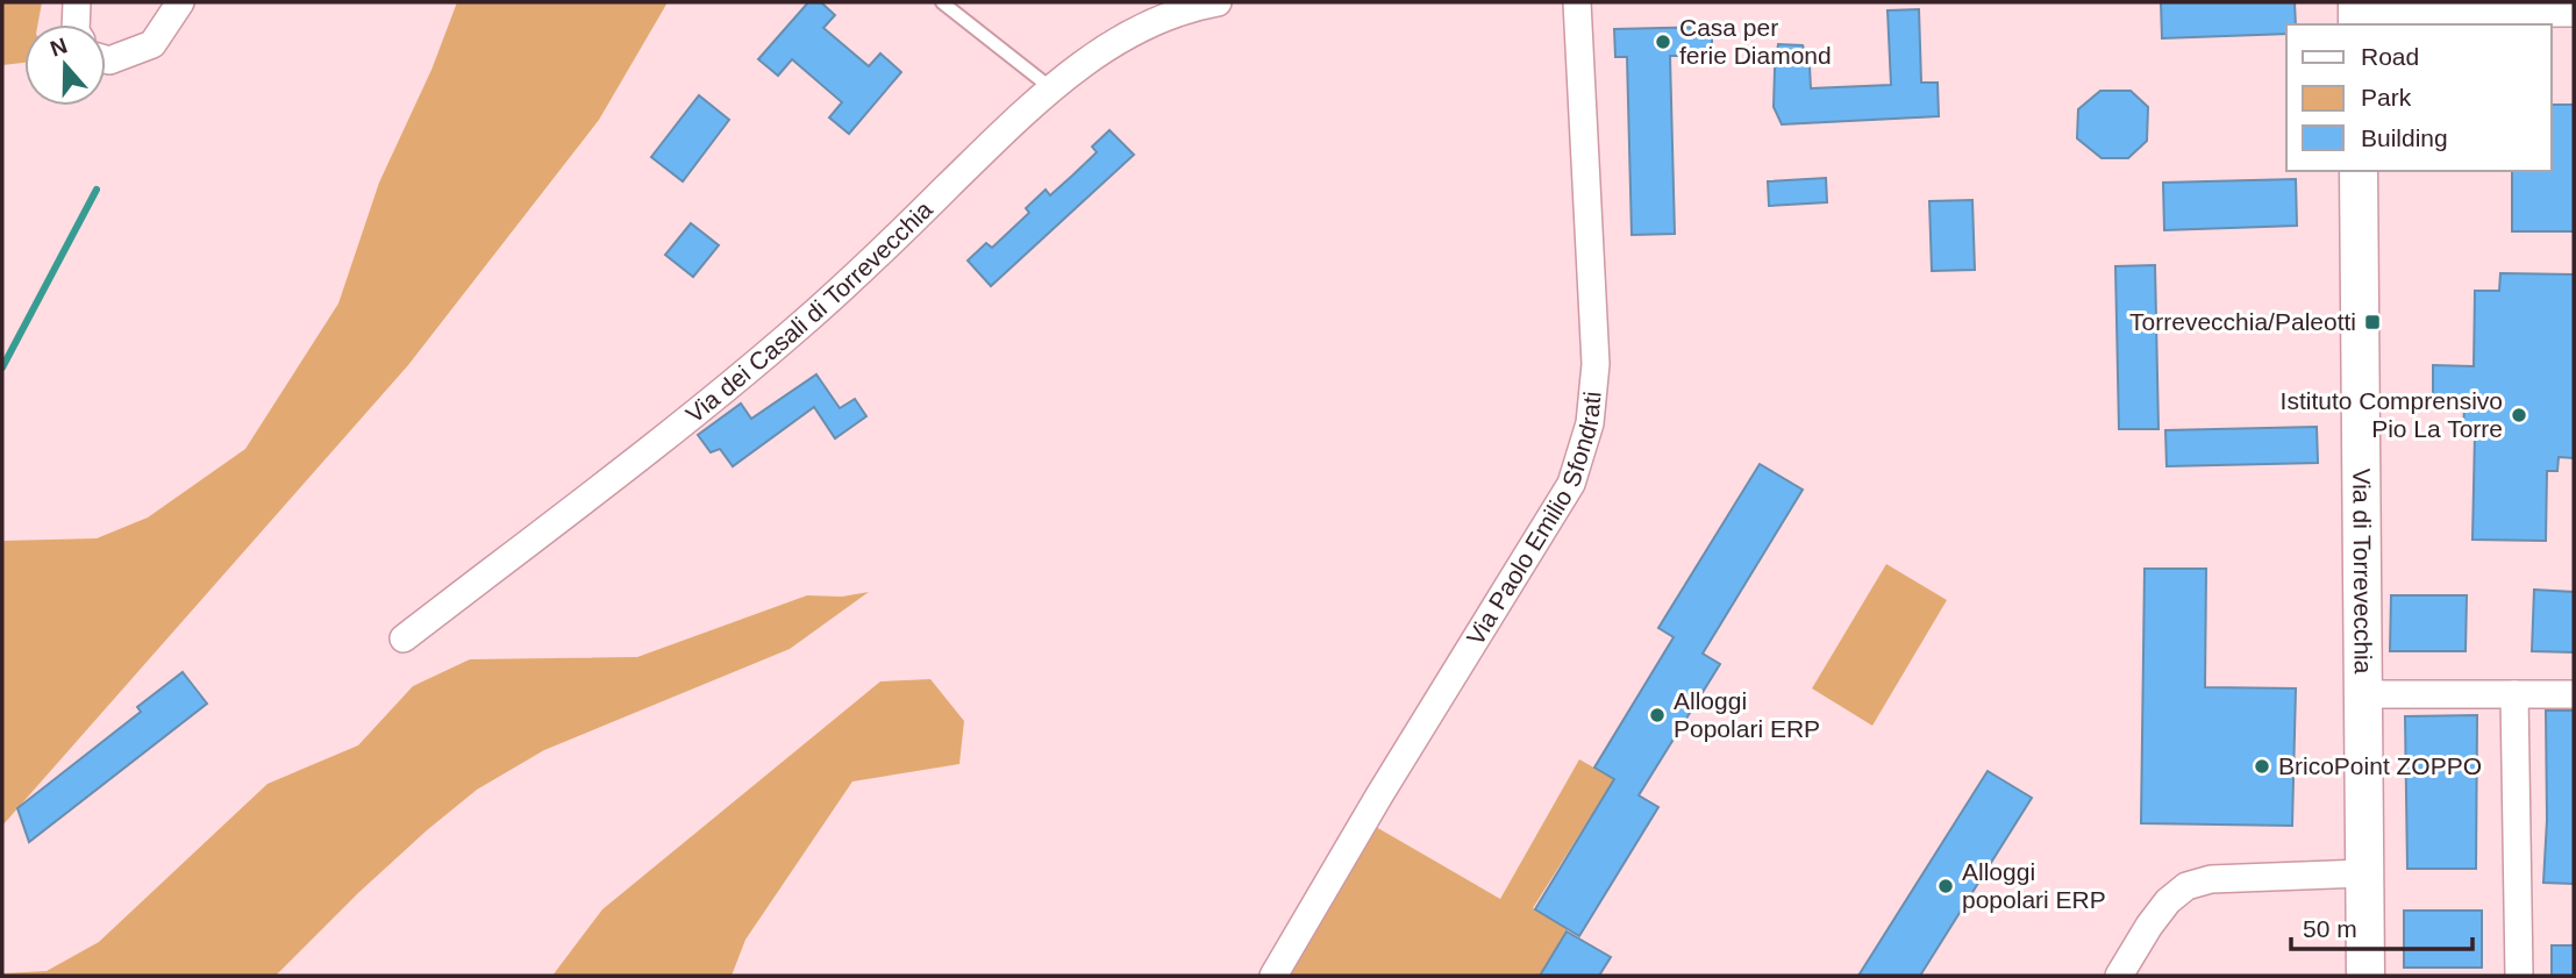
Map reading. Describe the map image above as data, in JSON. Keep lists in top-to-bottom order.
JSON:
{
  "streets": {
    "main road": ["Via di Torrevecchia"],
    "street": ["Via dei Casali di Torrevecchia", "Via Paolo Emilio Sfondrati"]
  },
  "places": {
    "other": [
      "Casa per ferie Diamond",
      "Istituto Comprensivo Pio La Torre",
      "Alloggi Popolari ERP",
      "BricoPoint ZOPPO",
      "Alloggi popolari ERP"
    ],
    "transit": ["Torrevecchia/Paleotti"]
  },
  "legend": ["Road", "Park", "Building"],
  "scale_bar": "50 m",
  "north": "top"
}
